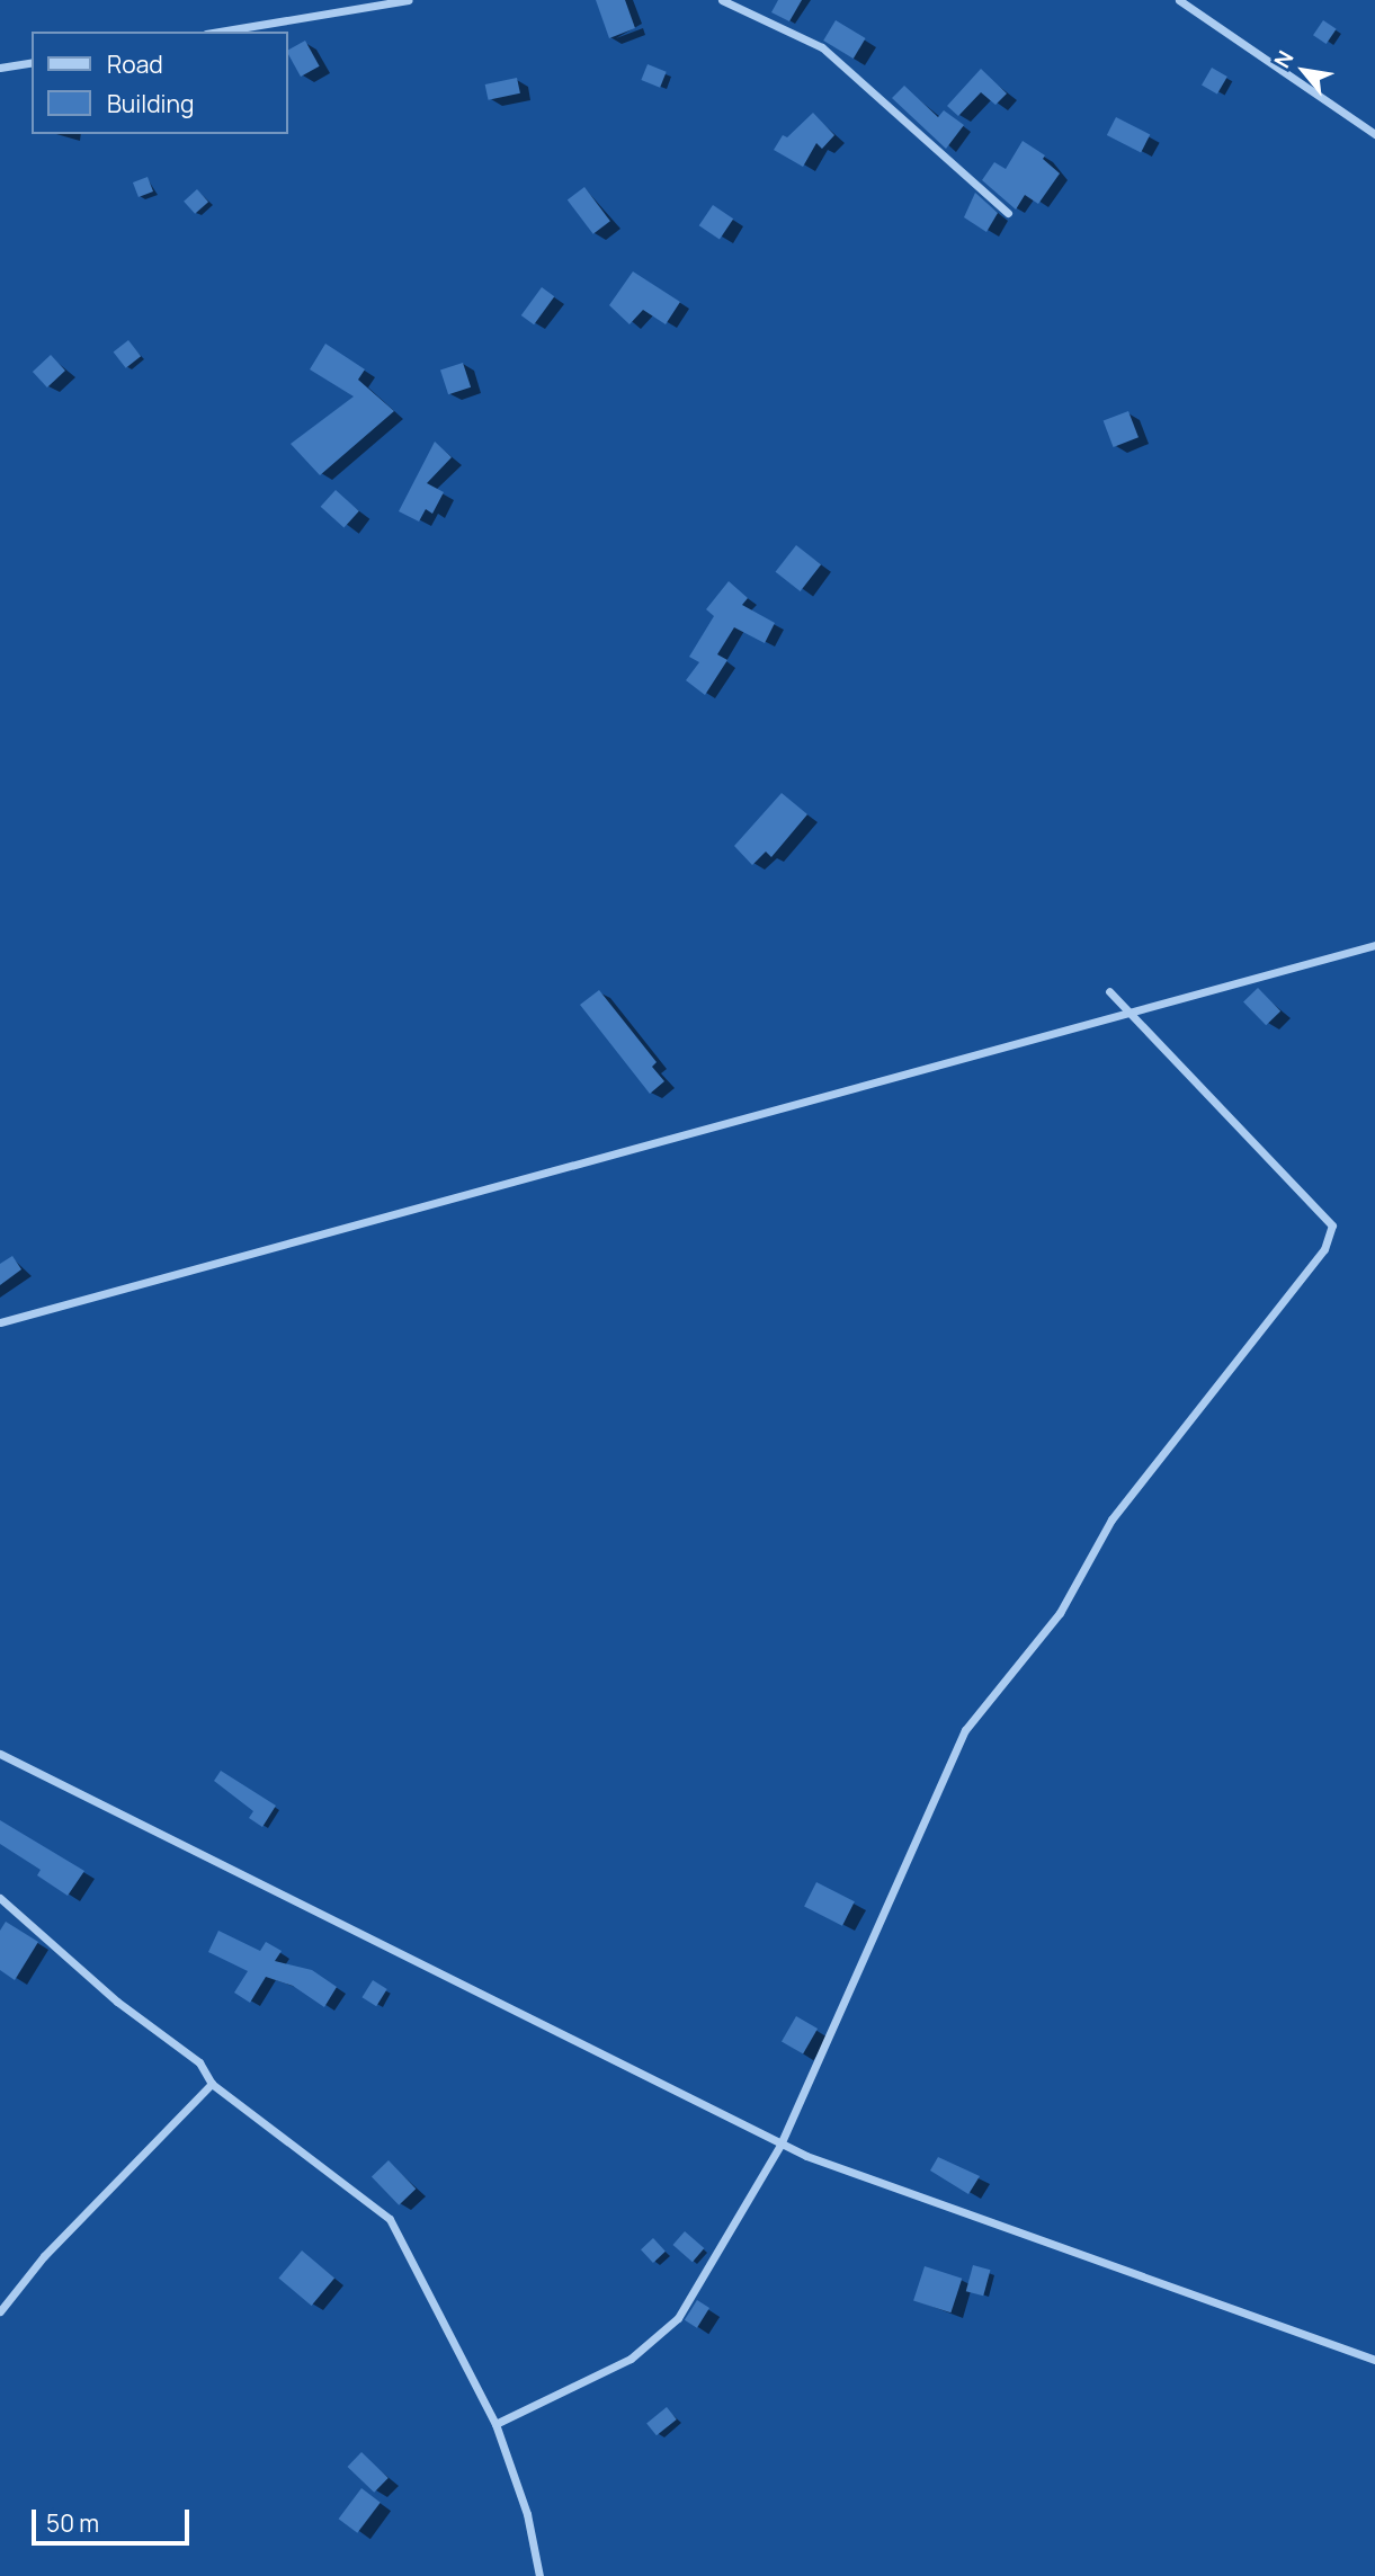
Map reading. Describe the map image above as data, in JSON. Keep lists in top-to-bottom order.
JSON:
{
  "legend": ["Road", "Building"],
  "scale_bar": "50 m",
  "north": "top left"
}
